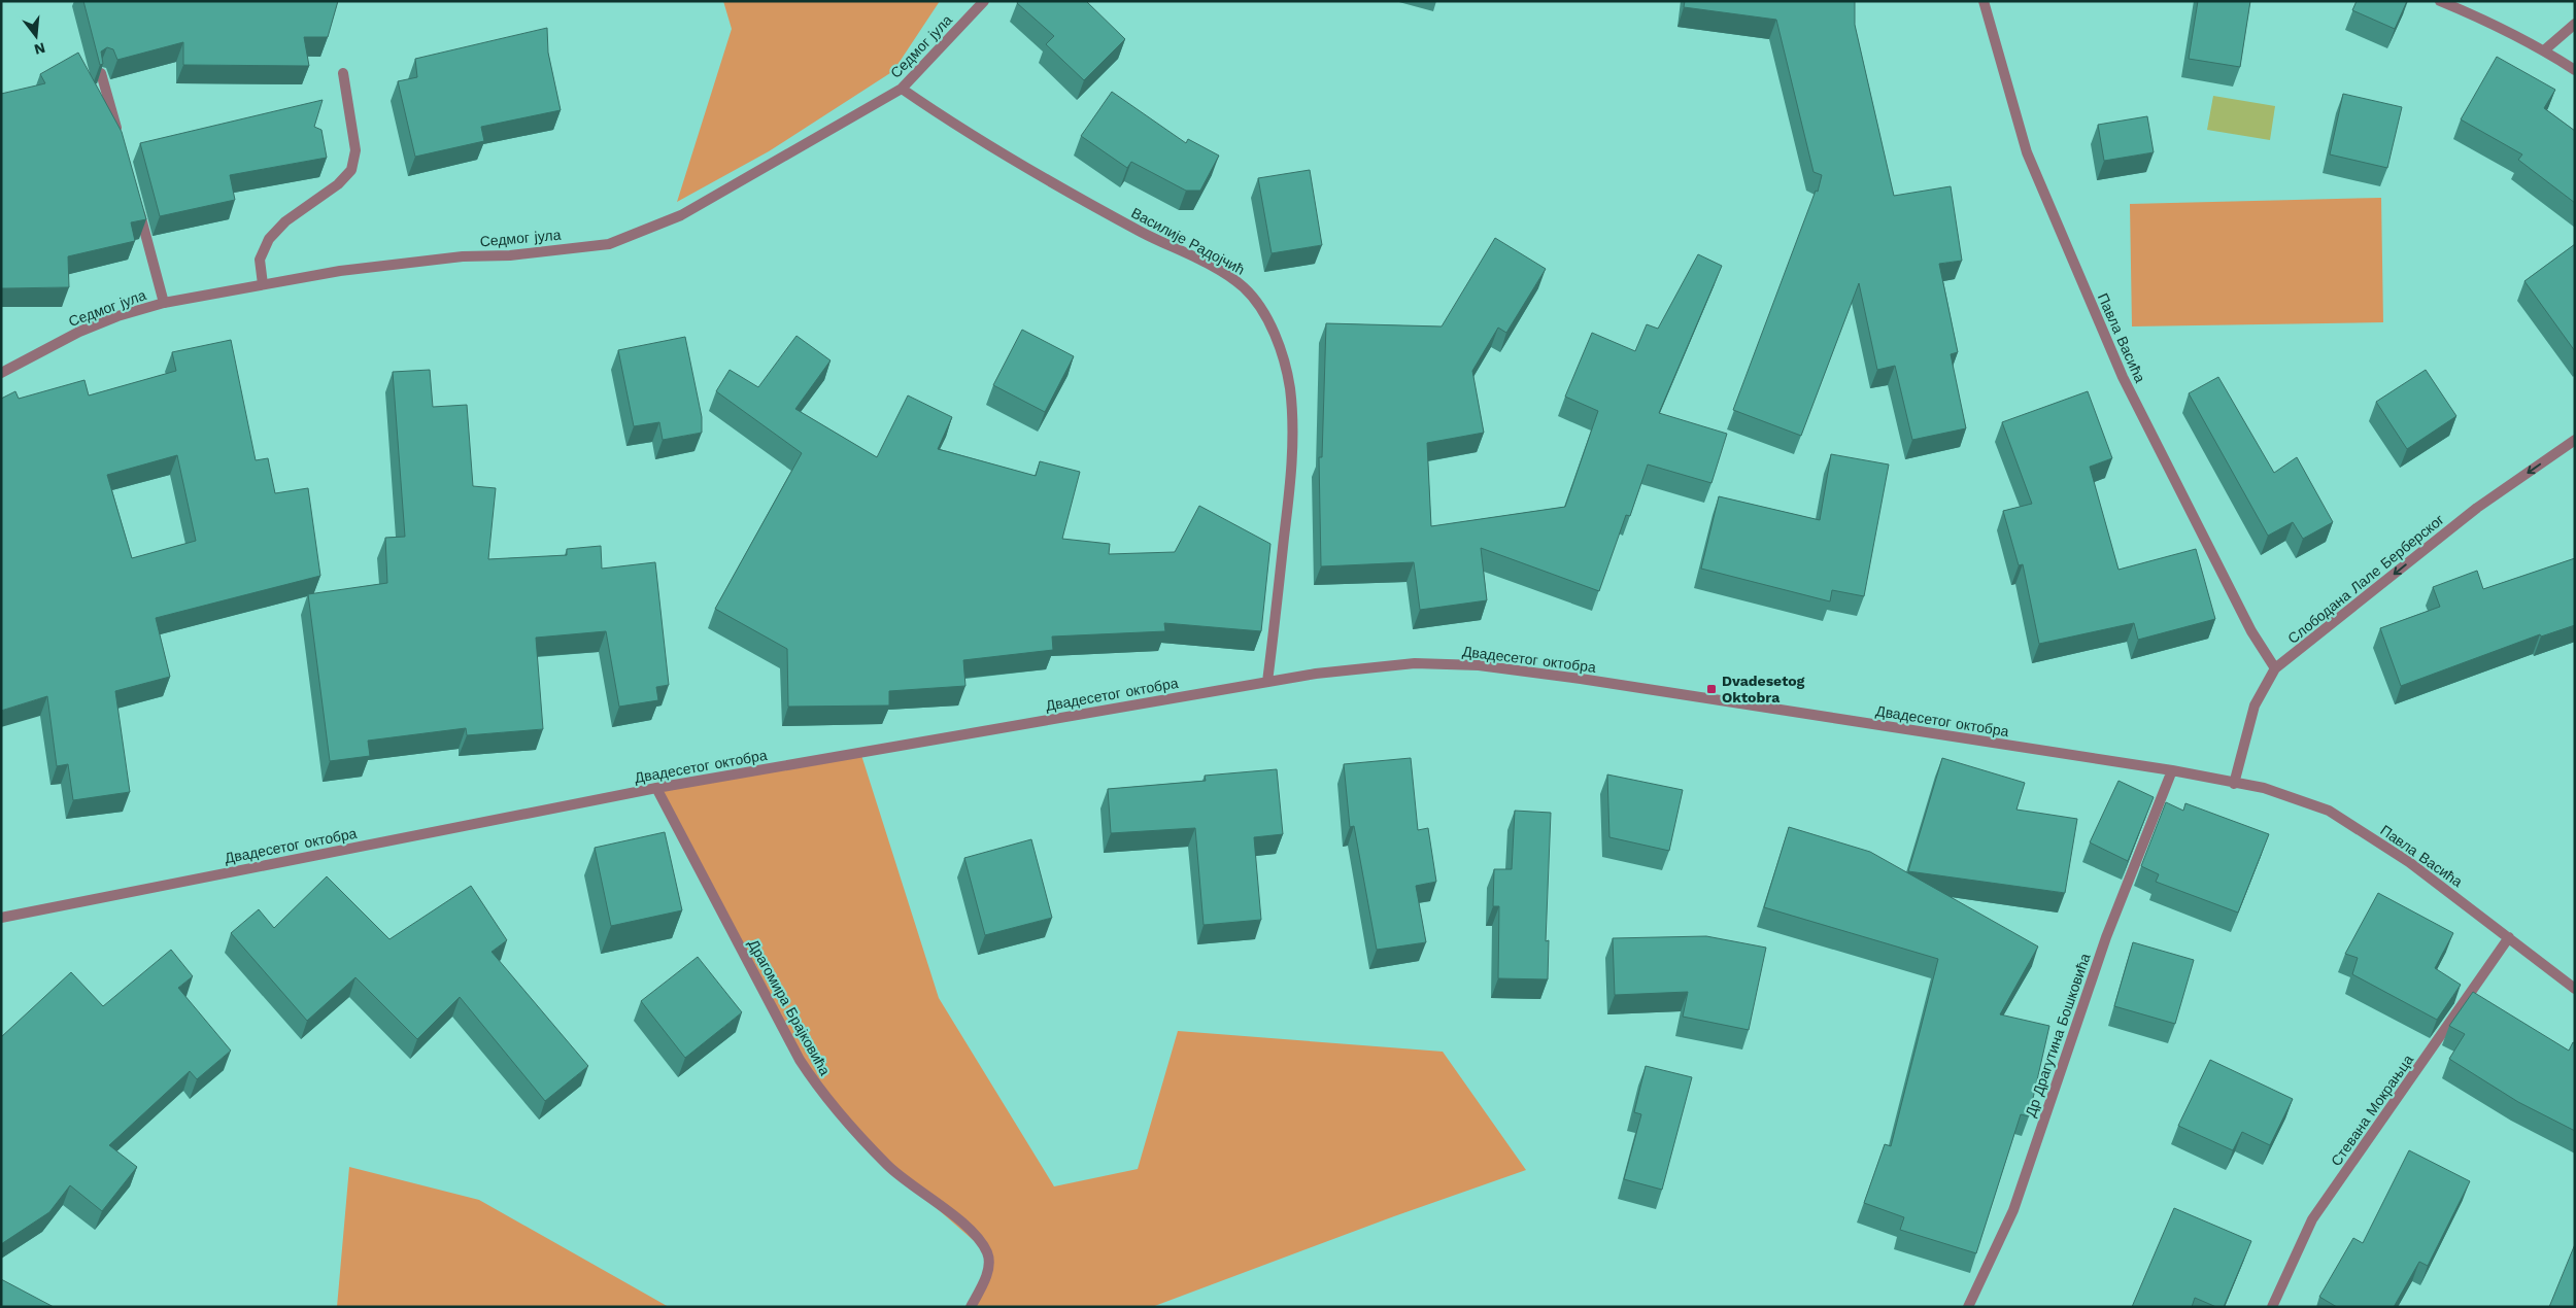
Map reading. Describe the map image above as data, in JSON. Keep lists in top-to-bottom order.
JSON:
{
  "streets": {
    "street": [
      "Седмог јула",
      "Василије Радојчић",
      "Павла Васића",
      "Слободана Лале Берберског",
      "Двадесетог октобра",
      "Драгомира Брајковића",
      "Др Драгутина Бошковића",
      "Стевана Мокрањца"
    ]
  },
  "crossings": [
    ["Седмог јула", "Василије Радојчић"],
    ["Василије Радојчић", "Двадесетог октобра"],
    ["Павла Васића", "Слободана Лале Берберског"],
    ["Павла Васића", "Двадесетог октобра"],
    ["Павла Васића", "Стевана Мокрањца"],
    ["Слободана Лале Берберског", "Двадесетог октобра"],
    ["Двадесетог октобра", "Драгомира Брајковића"],
    ["Двадесетог октобра", "Др Драгутина Бошковића"]
  ],
  "one_way": ["Слободана Лале Берберског"],
  "places": {
    "transit": ["Dvadesetog Oktobra"]
  },
  "north": "bottom"
}
